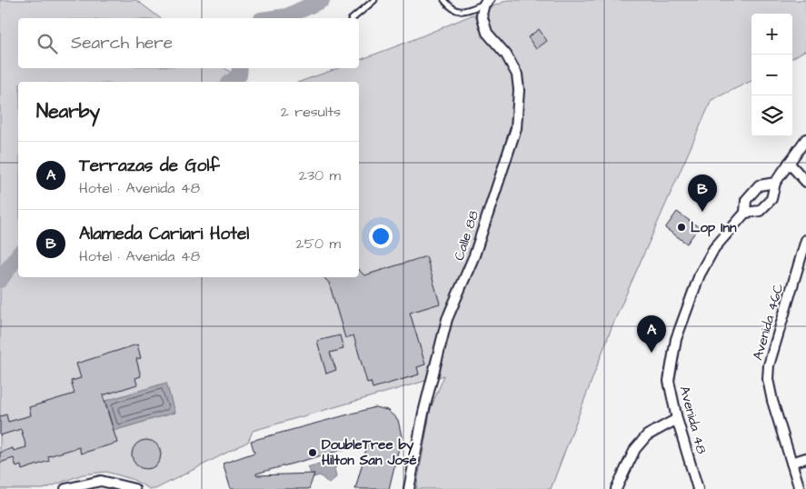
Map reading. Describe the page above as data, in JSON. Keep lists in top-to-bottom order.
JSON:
{
  "streets": {
    "street": ["Calle 88", "Avenida 46C", "Avenida 48"]
  },
  "places": ["Lop Inn", "DoubleTree by Hilton San José"],
  "page": {
    "map_buttons": ["+", "−"],
    "search": "Search here",
    "heading": ["Nearby", "2 results"],
    "list": [
      {
        "mark": "A",
        "name": "Terrazas de Golf",
        "note": "Hotel · Avenida 48",
        "value": "230 m"
      },
      {
        "mark": "B",
        "name": "Alameda Cariari Hotel",
        "note": "Hotel · Avenida 48",
        "value": "250 m"
      }
    ],
    "pins": ["B", "A"]
  }
}
